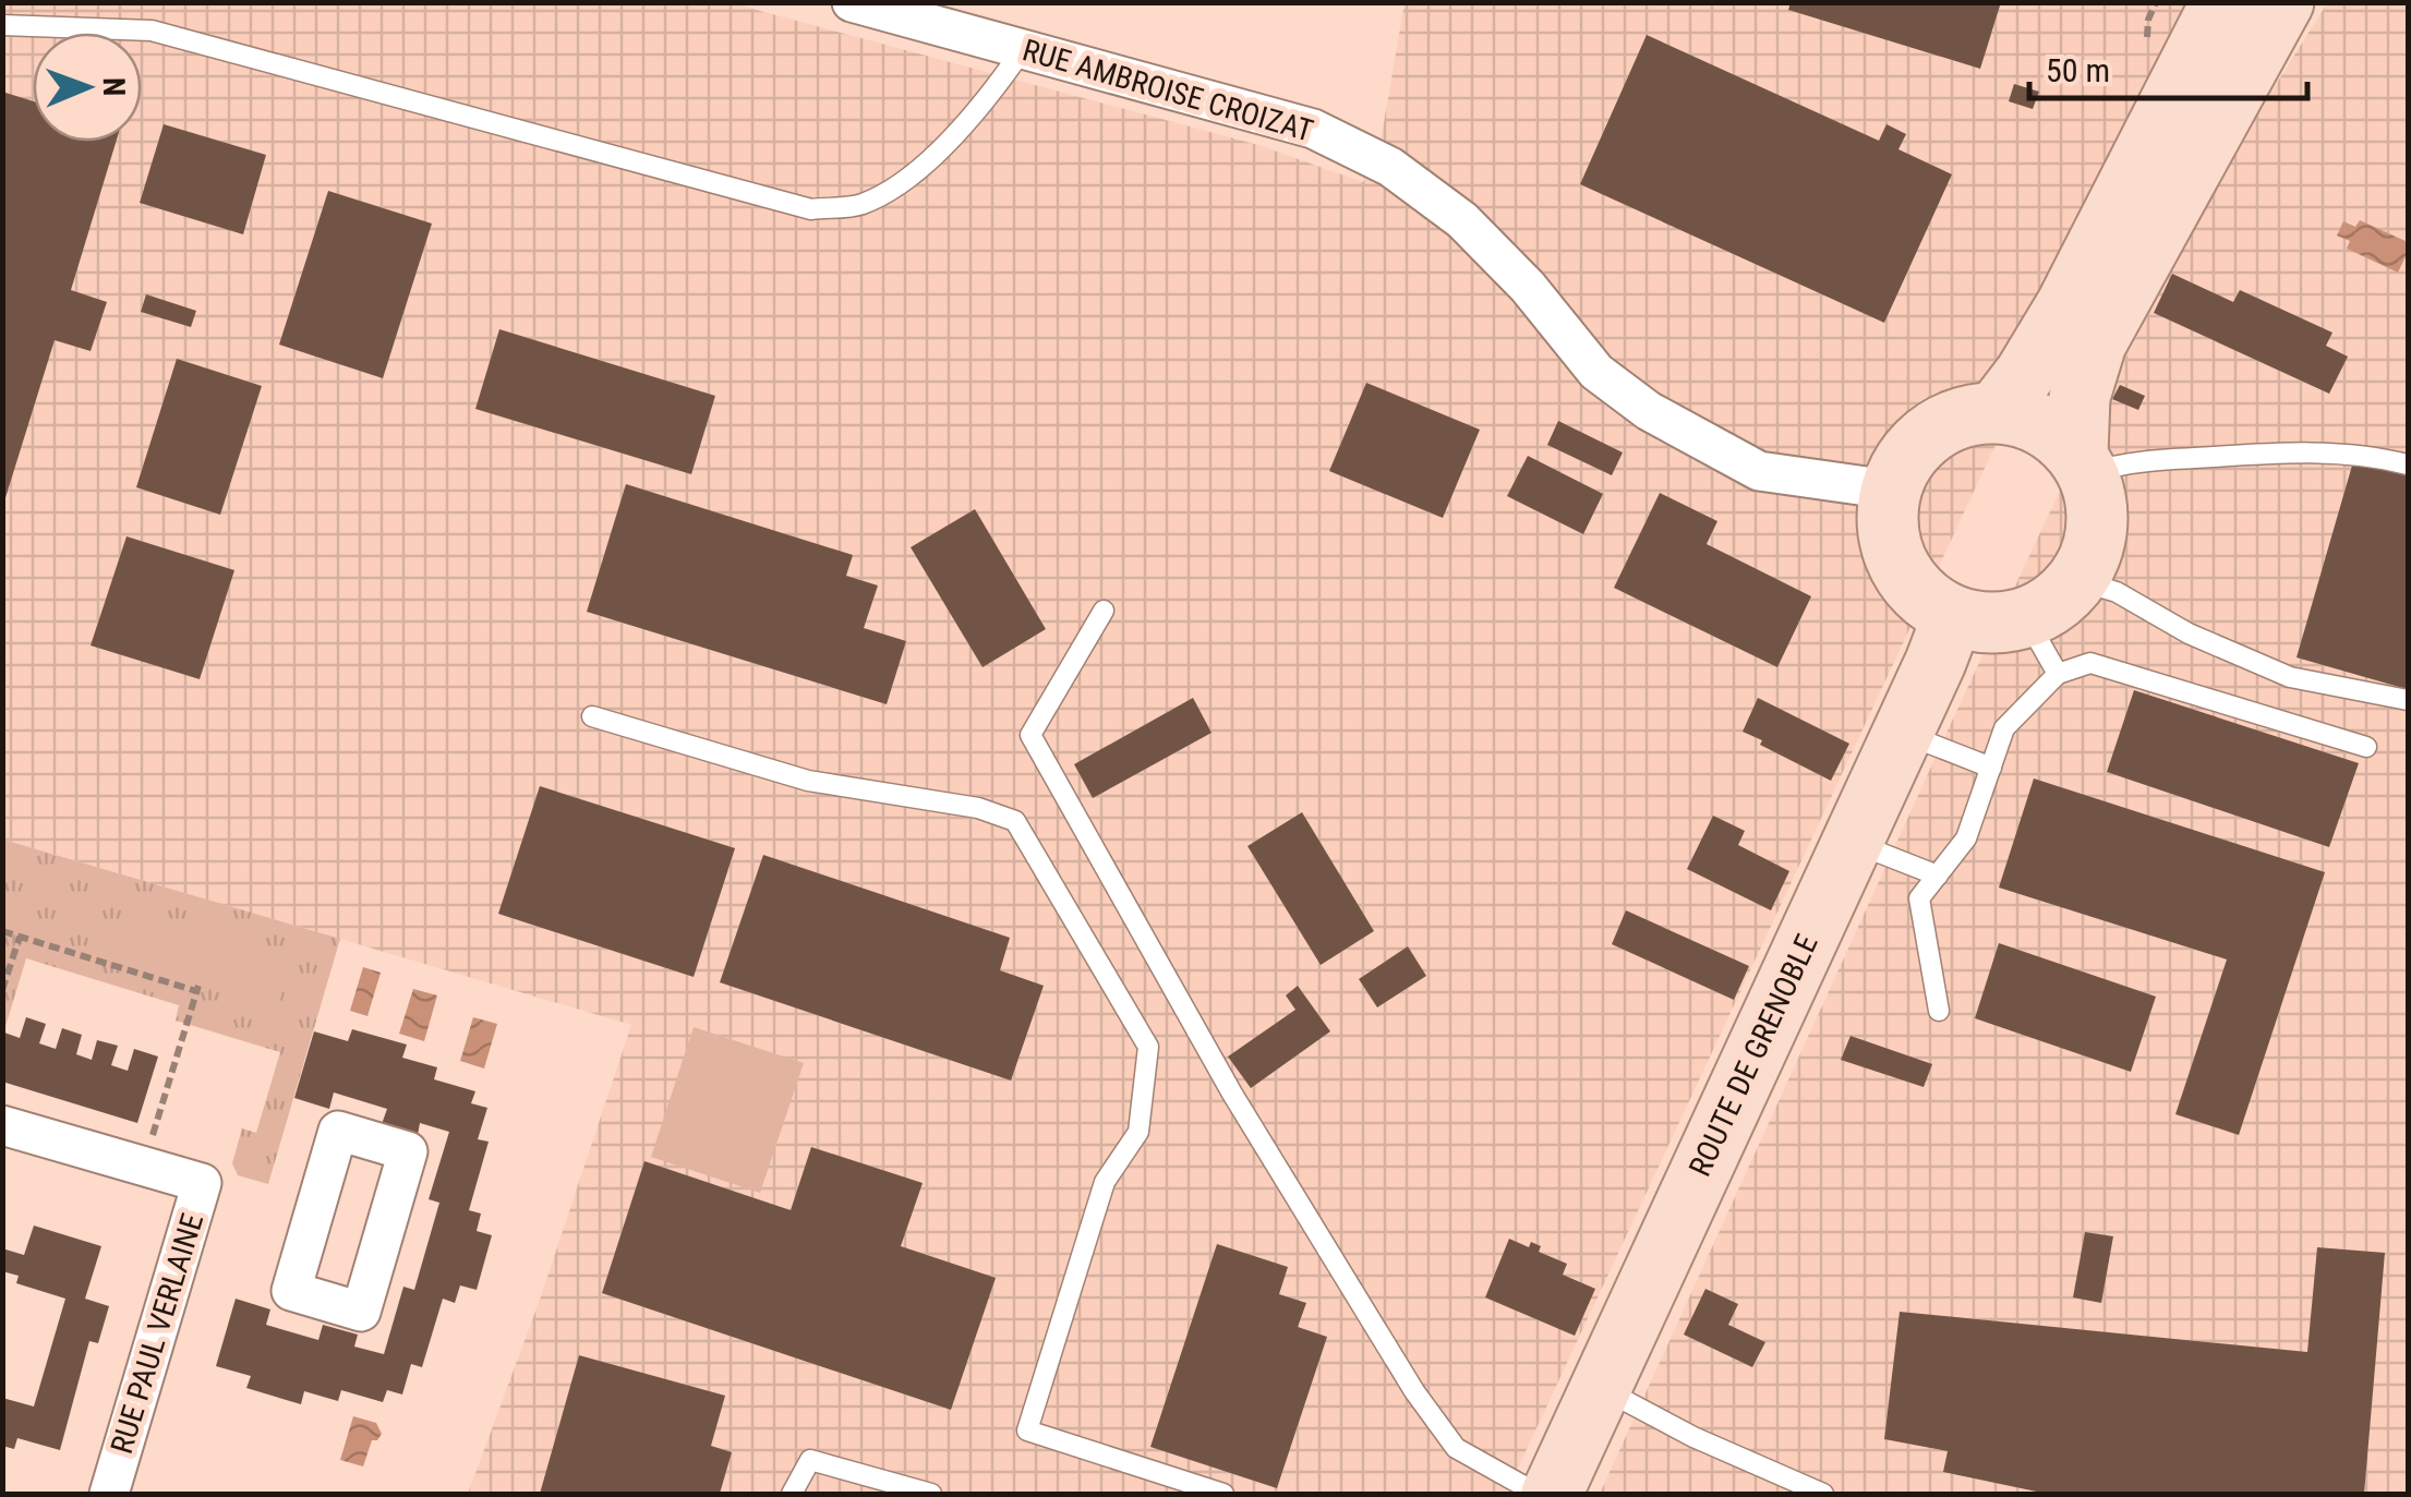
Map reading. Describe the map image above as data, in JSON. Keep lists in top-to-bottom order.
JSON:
{
  "streets": {
    "main road": ["ROUTE DE GRENOBLE"],
    "street": ["RUE AMBROISE CROIZAT", "RUE PAUL VERLAINE"]
  },
  "crossings": [
    ["RUE AMBROISE CROIZAT", "ROUTE DE GRENOBLE"]
  ],
  "scale_bar": "50 m",
  "north": "right"
}
